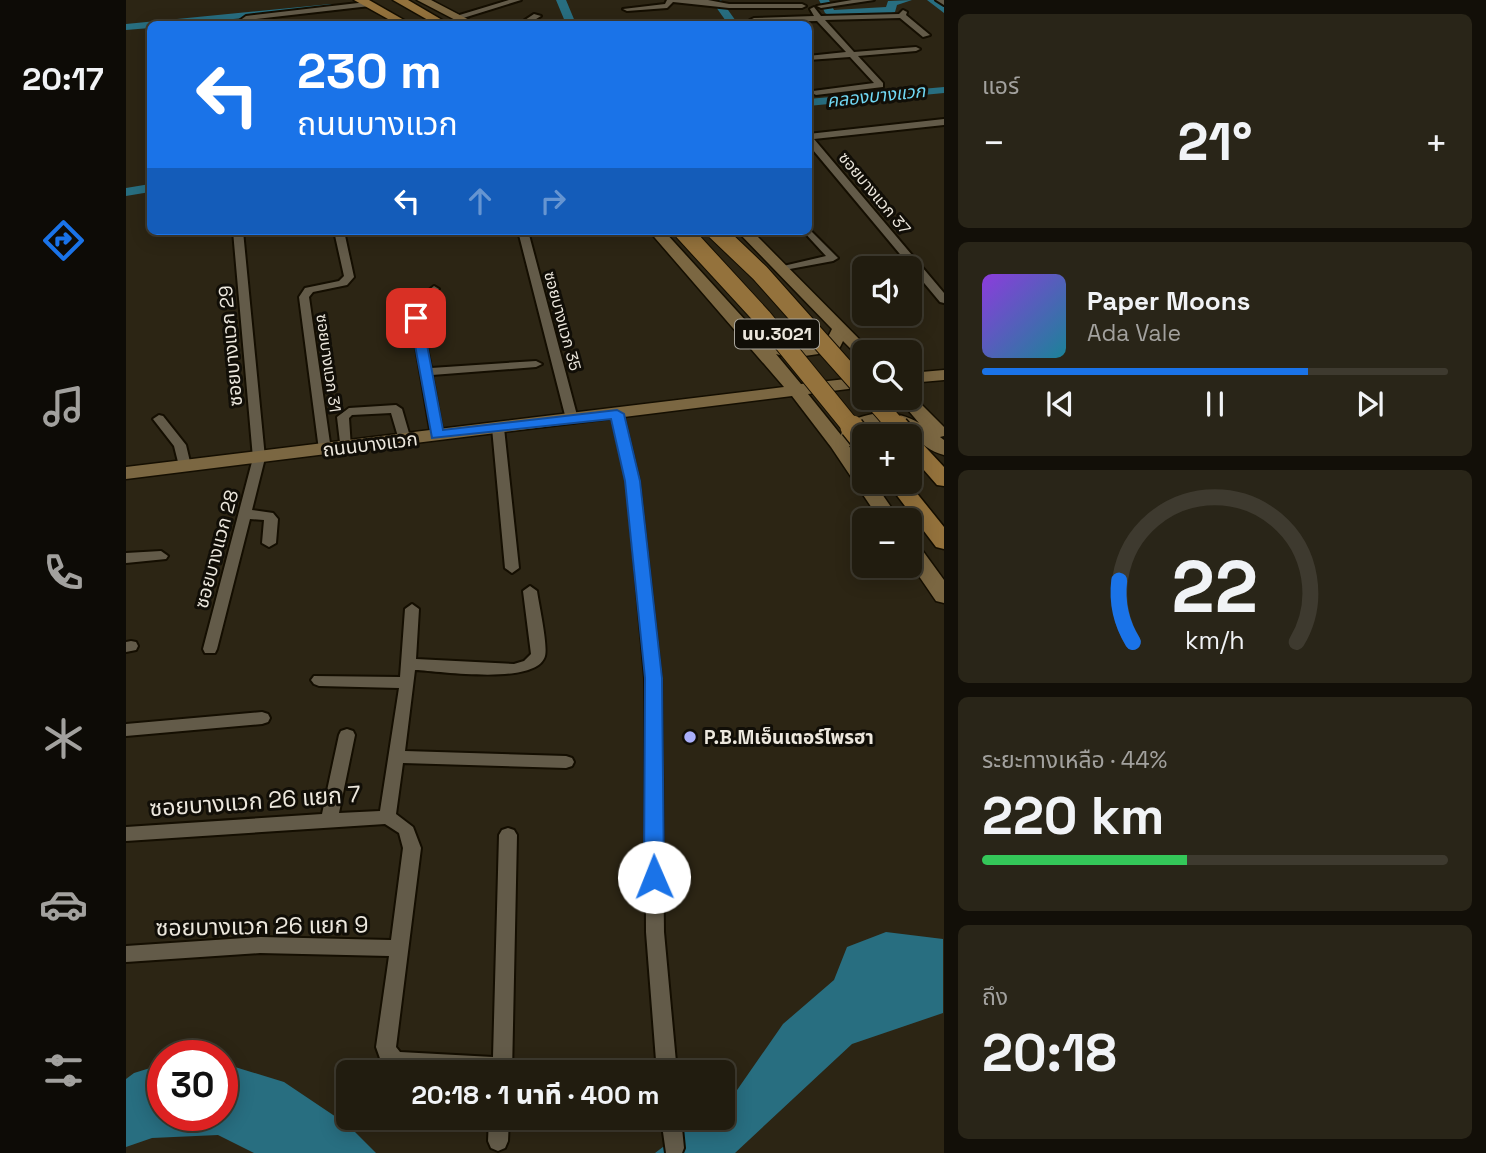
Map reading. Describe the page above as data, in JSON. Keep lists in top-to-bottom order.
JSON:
{
  "streets": {
    "main road": ["นบ.3021", "ถนนบางแวก"],
    "street": [
      "ซอยบางแวก 37",
      "ซอยบางแวก 35",
      "ซอยบางแวก 29",
      "ซอยบางแวก 31",
      "ซอยบางแวก 28",
      "ซอยบางแวก 26 แยก 7",
      "ซอยบางแวก 26 แยก 9"
    ]
  },
  "crossings": [
    ["ซอยบางแวก 35", "ถนนบางแวก"],
    ["นบ.3021", "ถนนบางแวก"],
    ["ซอยบางแวก 29", "ถนนบางแวก"],
    ["ซอยบางแวก 29", "ซอยบางแวก 28"],
    ["ซอยบางแวก 31", "ถนนบางแวก"],
    ["ถนนบางแวก", "ซอยบางแวก 28"],
    ["ซอยบางแวก 26 แยก 7", "ซอยบางแวก 26 แยก 9"]
  ],
  "water": ["คลองบางแวก"],
  "places": ["P.B.Mเอ็นเตอร์ไพรฮา"],
  "page": {
    "tabs": "20:17",
    "tile": [
      "แอร์",
      ["ระยะทางเหลือ · 44%", "220 km"],
      ["ถึง", "20:18"]
    ],
    "turn": ["230 m", "ถนนบางแวก"],
    "heat": ["−", "21°", "+"],
    "map_buttons": ["+", "−"],
    "song": ["Paper Moons", "Ada Vale"],
    "limit": "30",
    "trip": "20:18 · 1 นาที · 400 m",
    "gauge": ["22", "km/h"]
  }
}
